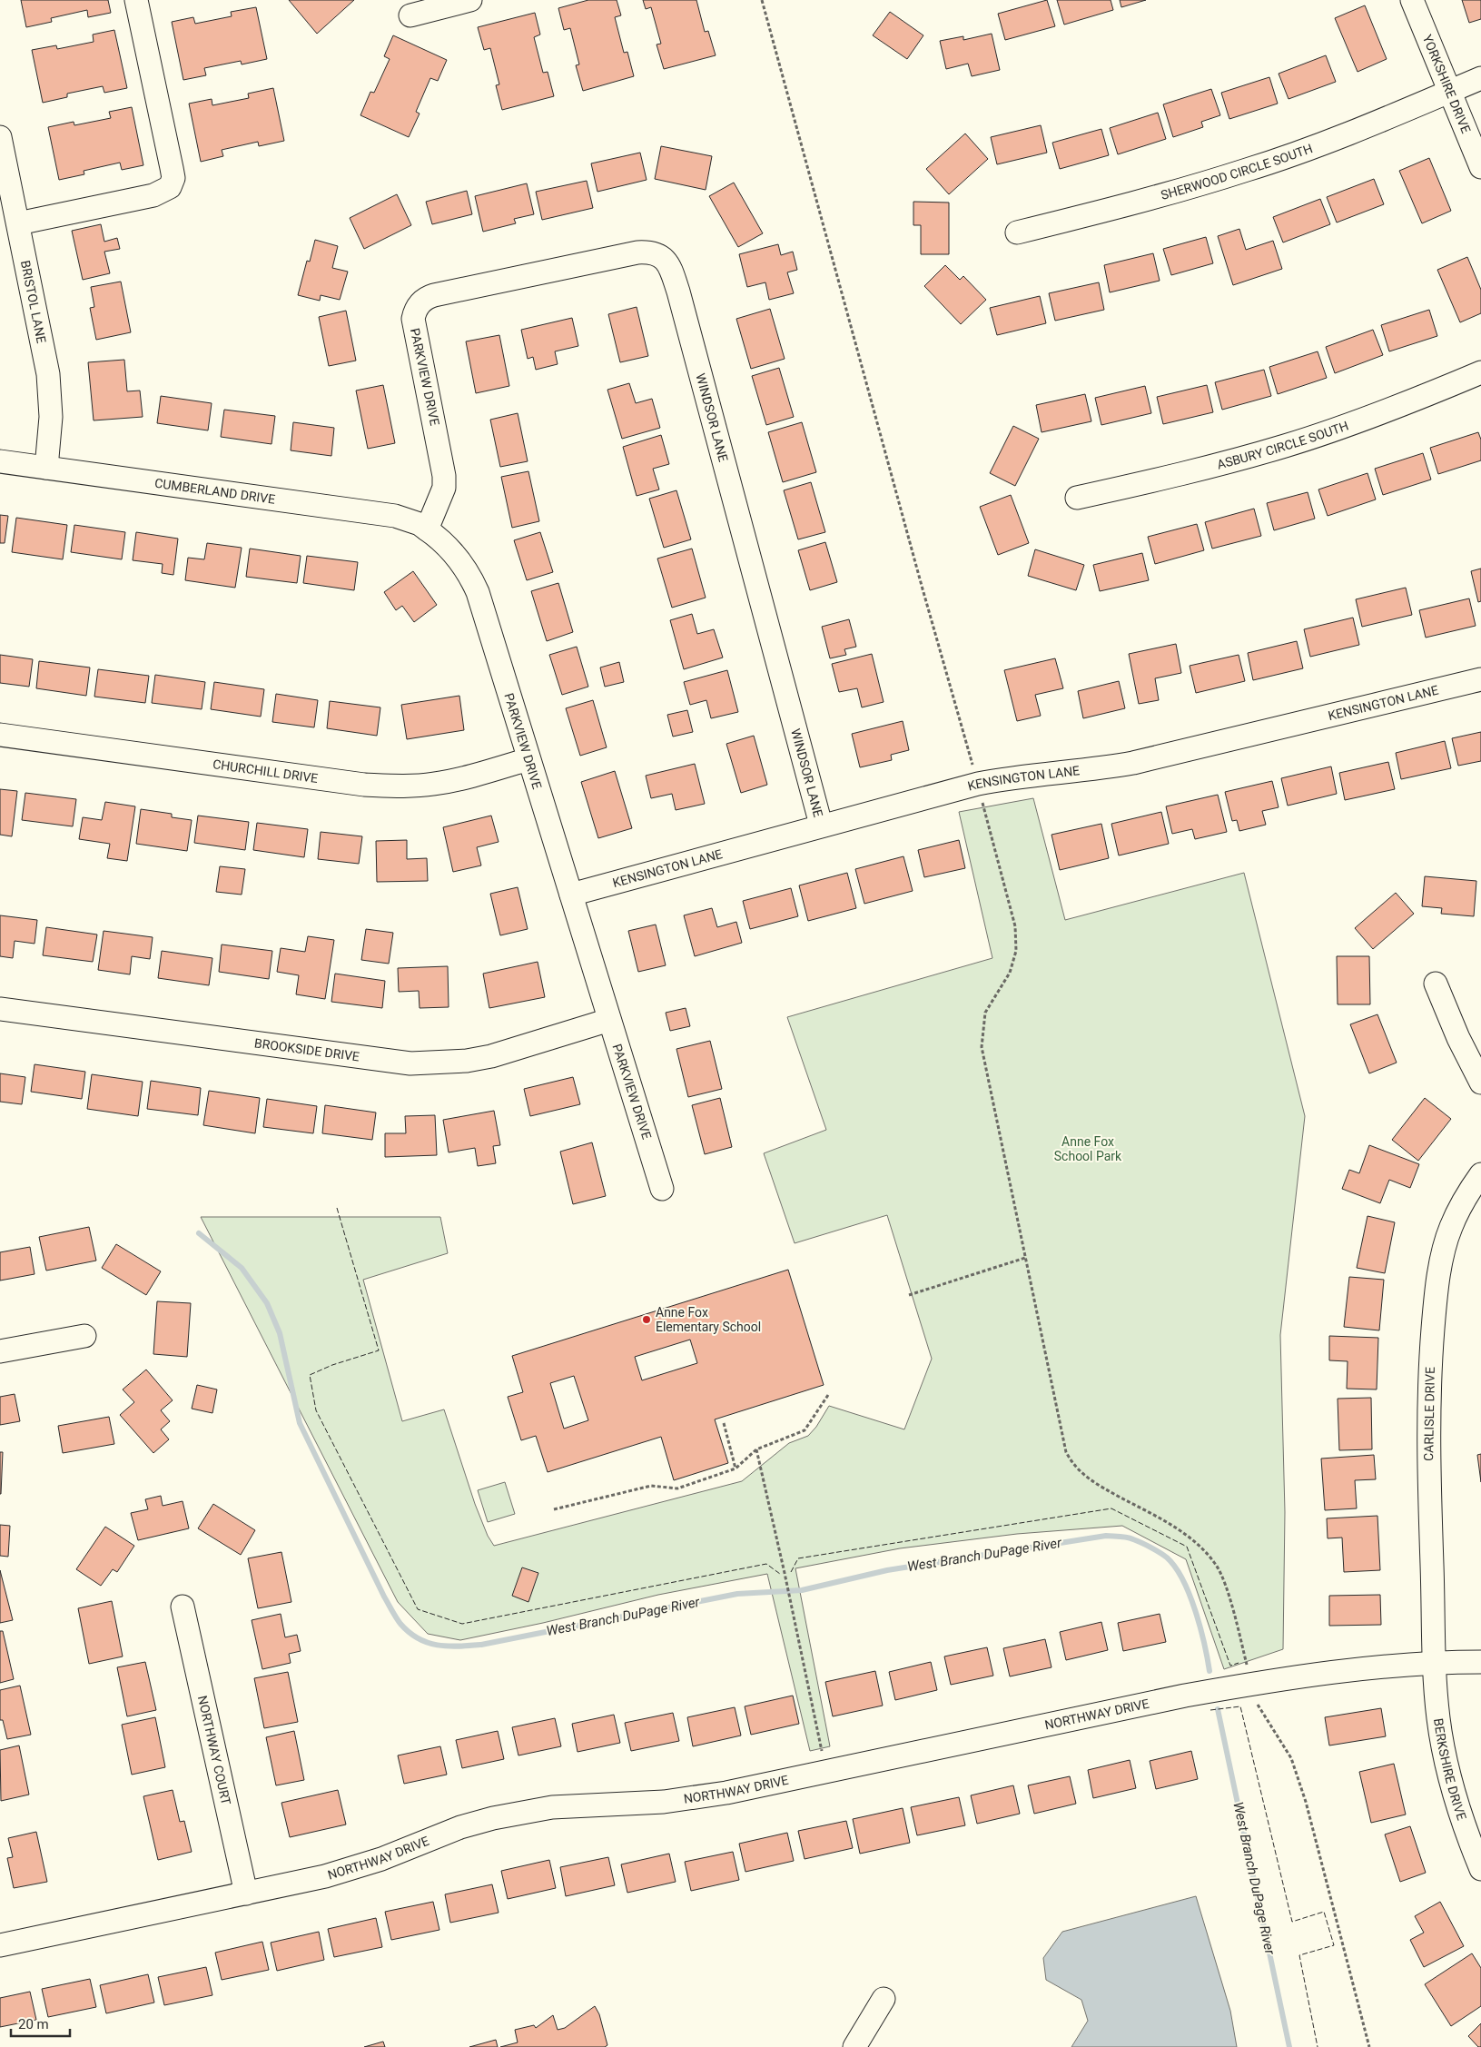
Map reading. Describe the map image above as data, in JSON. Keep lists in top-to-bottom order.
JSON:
{
  "streets": {
    "street": [
      "YORKSHIRE DRIVE",
      "SHERWOOD CIRCLE SOUTH",
      "BRISTOL LANE",
      "PARKVIEW DRIVE",
      "WINDSOR LANE",
      "ASBURY CIRCLE SOUTH",
      "CUMBERLAND DRIVE",
      "KENSINGTON LANE",
      "CHURCHILL DRIVE",
      "BROOKSIDE DRIVE",
      "CARLISLE DRIVE",
      "NORTHWAY DRIVE",
      "NORTHWAY COURT",
      "BERKSHIRE DRIVE"
    ]
  },
  "crossings": [
    ["YORKSHIRE DRIVE", "SHERWOOD CIRCLE SOUTH"],
    ["BRISTOL LANE", "CUMBERLAND DRIVE"],
    ["PARKVIEW DRIVE", "WINDSOR LANE"],
    ["PARKVIEW DRIVE", "CUMBERLAND DRIVE"],
    ["PARKVIEW DRIVE", "KENSINGTON LANE"],
    ["PARKVIEW DRIVE", "CHURCHILL DRIVE"],
    ["PARKVIEW DRIVE", "BROOKSIDE DRIVE"],
    ["WINDSOR LANE", "KENSINGTON LANE"],
    ["CARLISLE DRIVE", "NORTHWAY DRIVE"],
    ["CARLISLE DRIVE", "BERKSHIRE DRIVE"],
    ["NORTHWAY DRIVE", "NORTHWAY COURT"],
    ["NORTHWAY DRIVE", "BERKSHIRE DRIVE"]
  ],
  "water": ["West Branch DuPage River"],
  "parks": ["Anne Fox School Park"],
  "places": ["Anne Fox Elementary School"],
  "scale_bar": "20 m"
}
